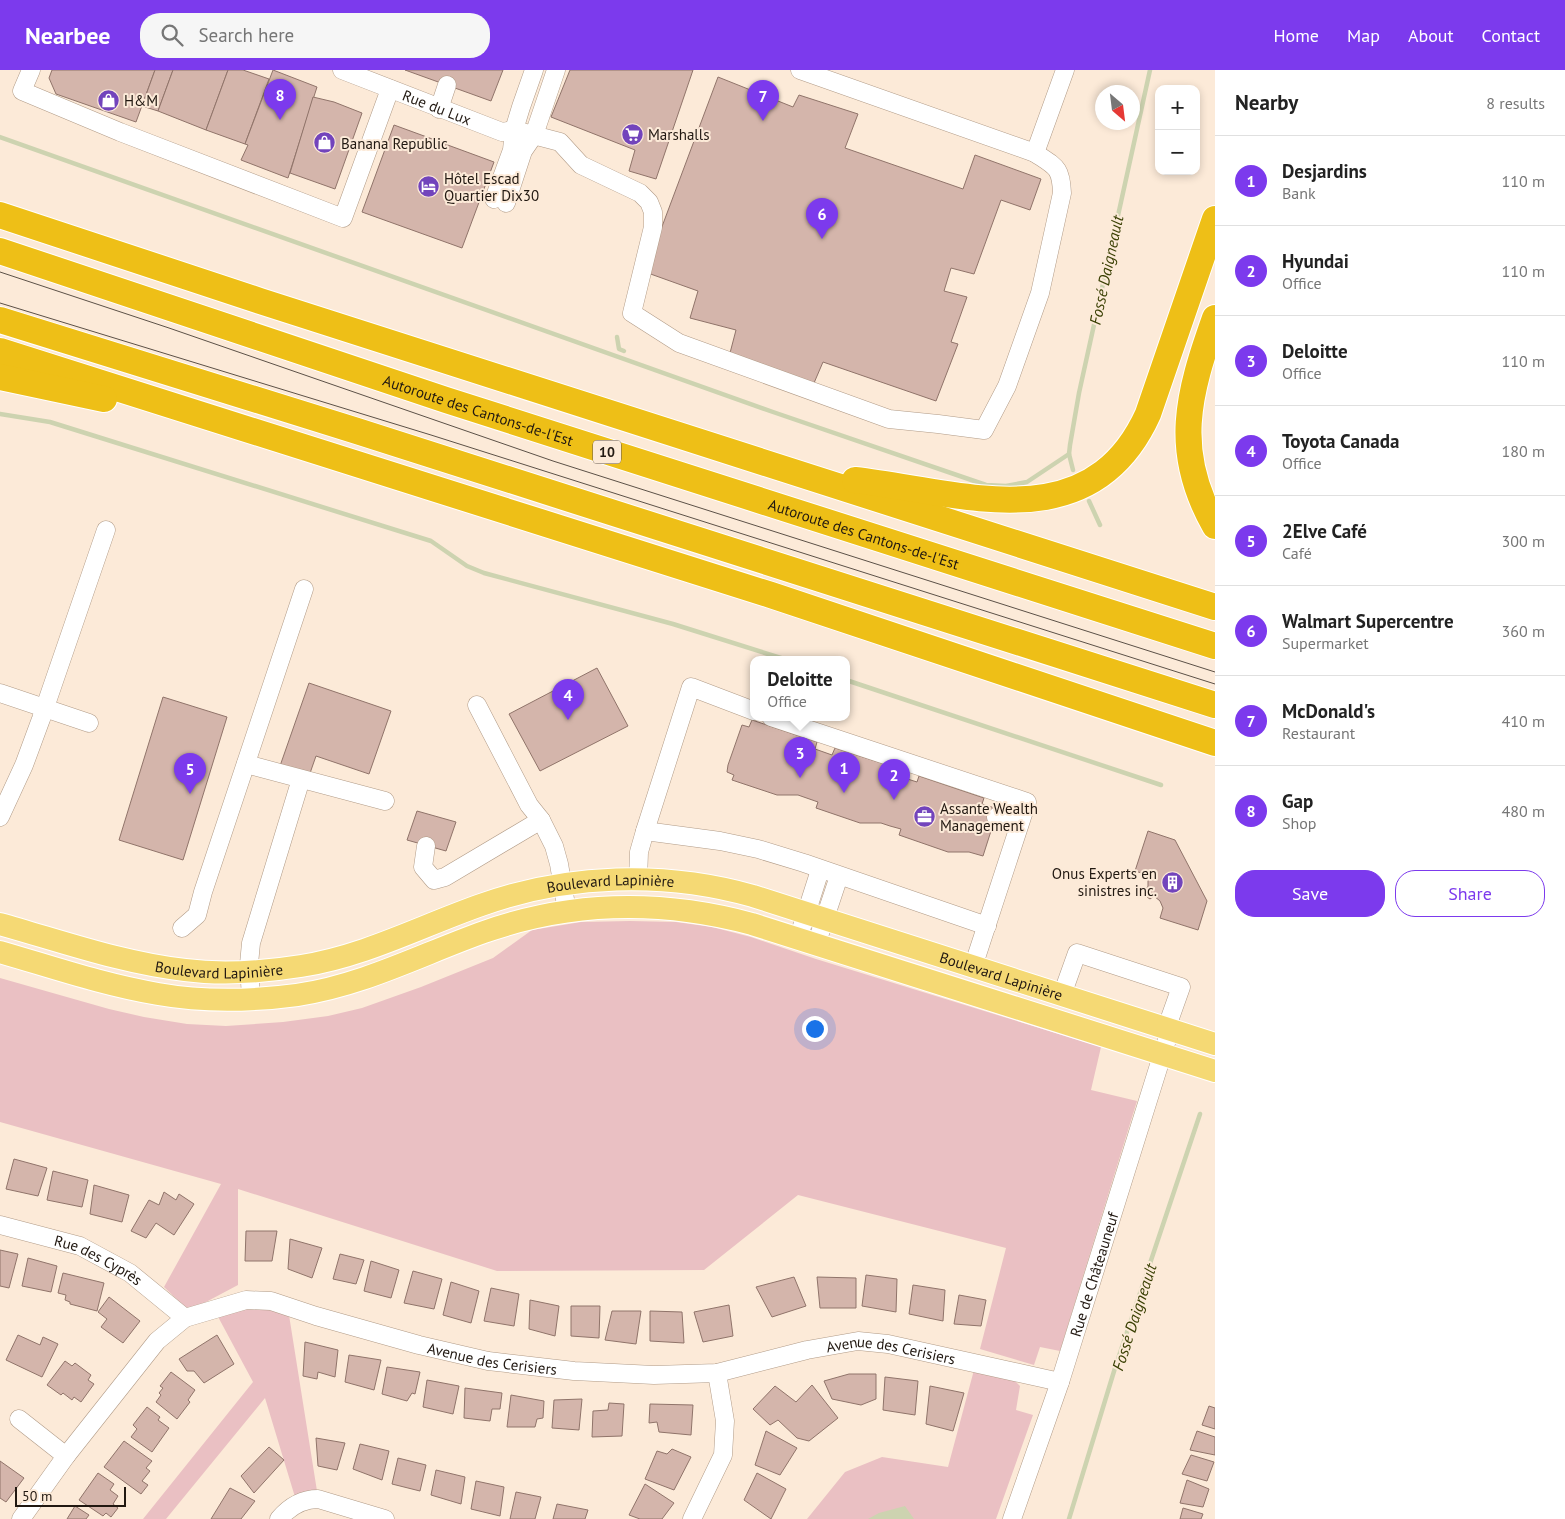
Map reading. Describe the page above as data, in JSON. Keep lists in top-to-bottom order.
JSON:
{
  "streets": {
    "highway": ["Autoroute des Cantons-de-l'Est", "10"],
    "main road": ["Boulevard Lapinière"],
    "street": [
      "Rue du Lux",
      "Rue des Cyprès",
      "Rue de Châteauneuf",
      "Avenue des Cerisiers"
    ]
  },
  "crossings": [
    ["Boulevard Lapinière", "Rue de Châteauneuf"],
    ["Rue des Cyprès", "Avenue des Cerisiers"],
    ["Rue de Châteauneuf", "Avenue des Cerisiers"]
  ],
  "water": ["Fossé Daigneault"],
  "places": {
    "shop": ["H&M", "Banana Republic"],
    "supermarket": ["Marshalls"],
    "hotel": ["Hôtel Escad Quartier Dix30"],
    "office": ["Assante Wealth Management"],
    "building": ["Onus Experts en sinistres inc."]
  },
  "scale_bar": "50 m",
  "north": "bottom right",
  "page": {
    "header": "Nearbee",
    "search": "Search here",
    "nav": [
      "Home",
      "Map",
      "About",
      "Contact"
    ],
    "heading": ["Nearby", "8 results"],
    "pins": [
      "8",
      "7",
      "6",
      "4",
      "3",
      "1",
      "5",
      "2"
    ],
    "map_buttons": ["+", "−"],
    "list": [
      {
        "mark": "1",
        "name": "Desjardins",
        "note": "Bank",
        "value": "110 m"
      },
      {
        "mark": "2",
        "name": "Hyundai",
        "note": "Office",
        "value": "110 m"
      },
      {
        "mark": "3",
        "name": "Deloitte",
        "note": "Office",
        "value": "110 m"
      },
      {
        "mark": "4",
        "name": "Toyota Canada",
        "note": "Office",
        "value": "180 m"
      },
      {
        "mark": "5",
        "name": "2Elve Café",
        "note": "Café",
        "value": "300 m"
      },
      {
        "mark": "6",
        "name": "Walmart Supercentre",
        "note": "Supermarket",
        "value": "360 m"
      },
      {
        "mark": "7",
        "name": "McDonald's",
        "note": "Restaurant",
        "value": "410 m"
      },
      {
        "mark": "8",
        "name": "Gap",
        "note": "Shop",
        "value": "480 m"
      }
    ],
    "popup": ["Deloitte", "Office"],
    "buttons": ["Save", "Share"],
    "scale": "50 m"
  }
}
